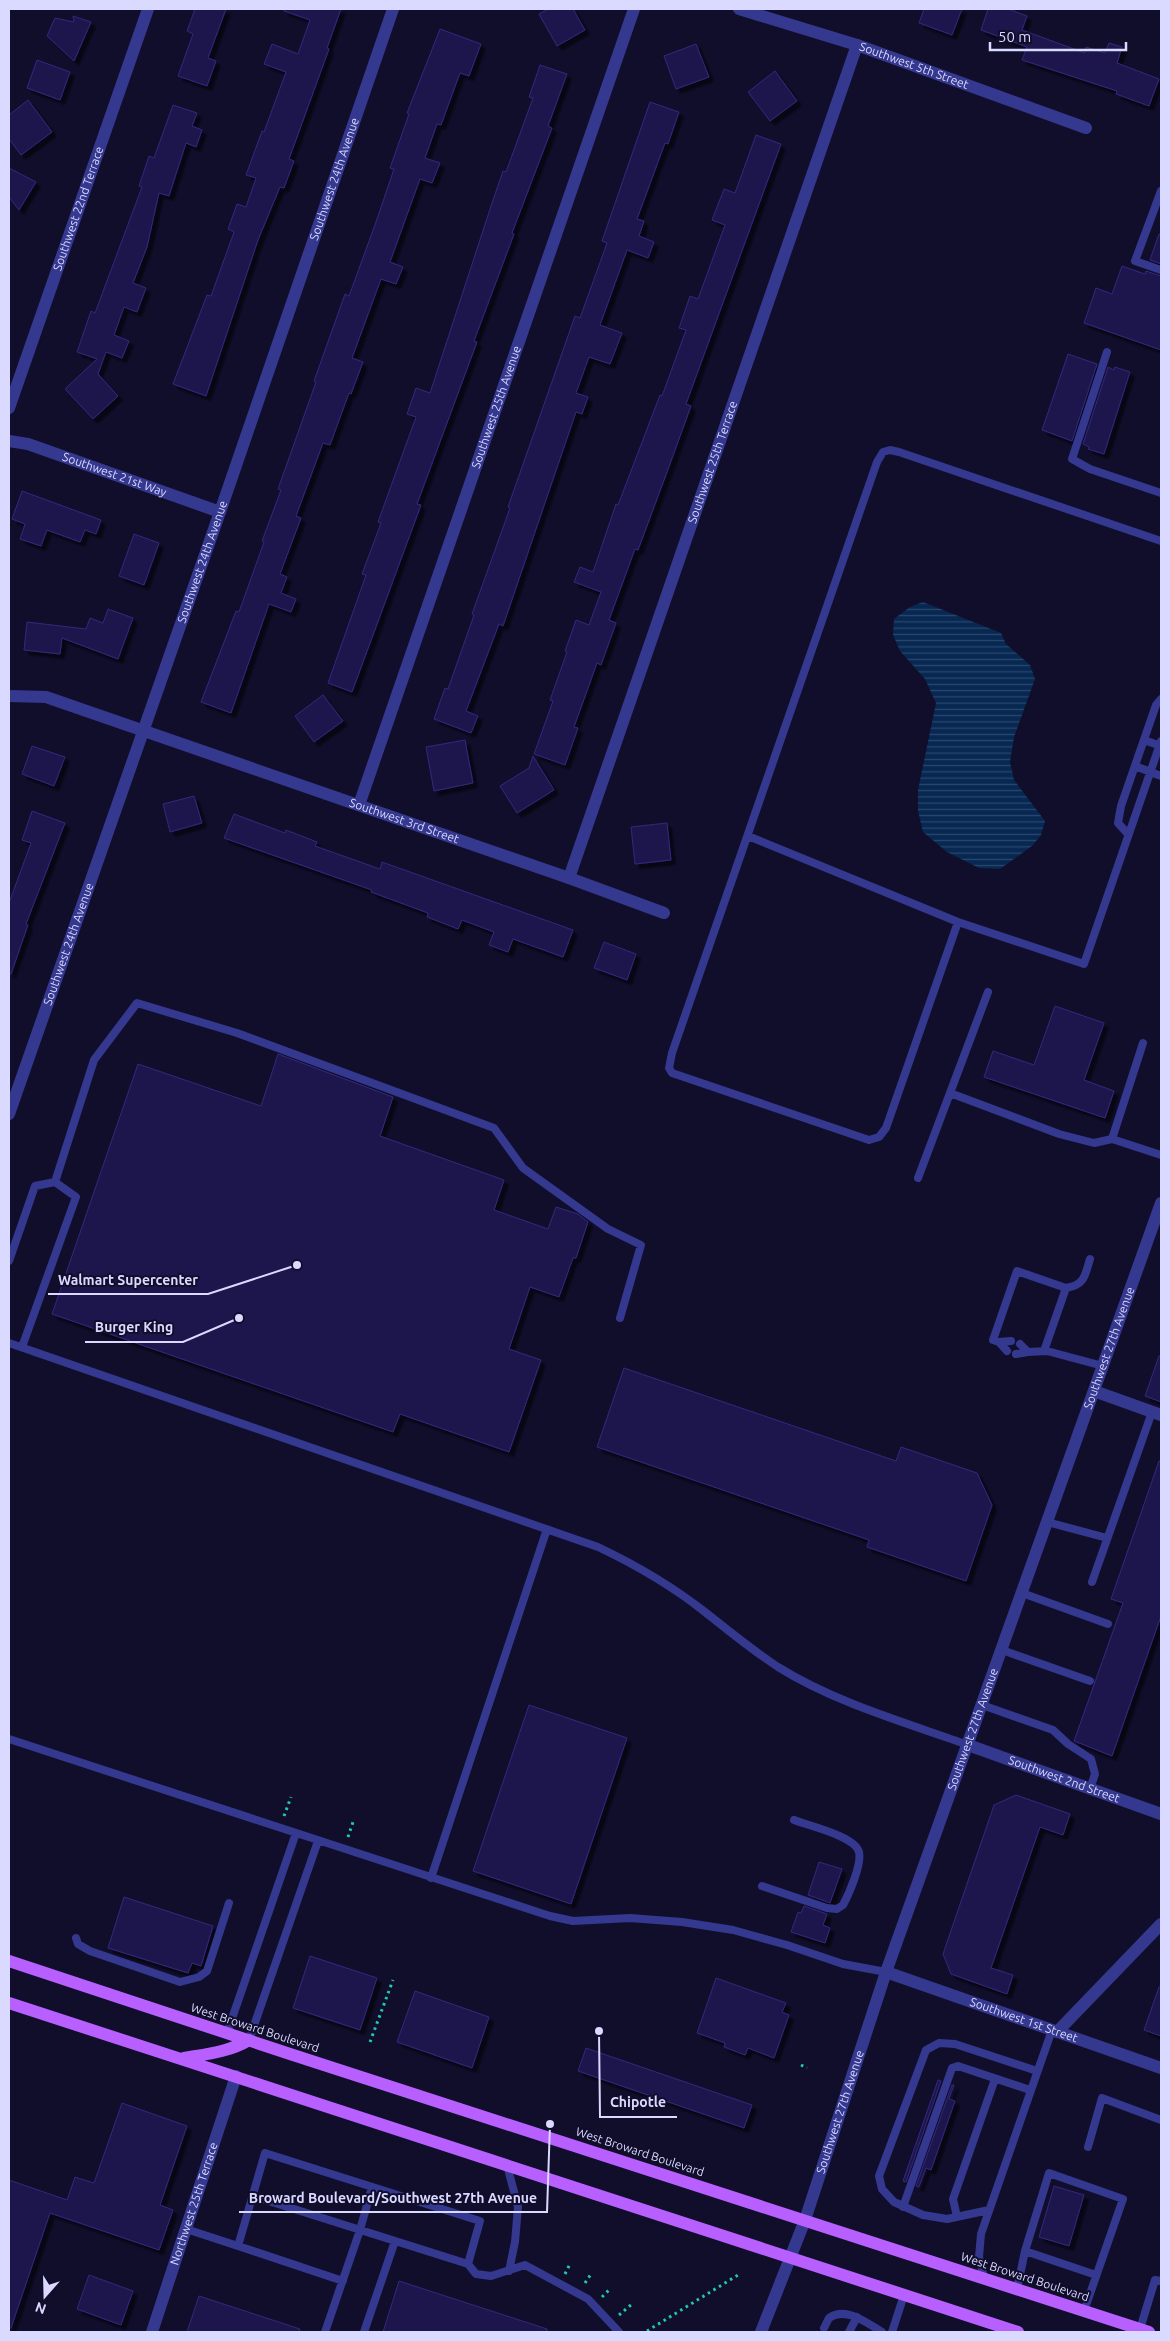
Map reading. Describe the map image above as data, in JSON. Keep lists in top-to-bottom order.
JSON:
{
  "streets": {
    "main road": ["West Broward Boulevard"],
    "street": [
      "Southwest 5th Street",
      "Southwest 24th Avenue",
      "Southwest 22nd Terrace",
      "Southwest 25th Avenue",
      "Southwest 25th Terrace",
      "Southwest 21st Way",
      "Southwest 3rd Street",
      "Southwest 27th Avenue",
      "Southwest 2nd Street",
      "Southwest 1st Street",
      "Northwest 25th Terrace"
    ]
  },
  "crossings": [
    ["Southwest 5th Street", "Southwest 25th Terrace"],
    ["Southwest 24th Avenue", "Southwest 21st Way"],
    ["Southwest 24th Avenue", "Southwest 3rd Street"],
    ["Southwest 25th Avenue", "Southwest 3rd Street"],
    ["Southwest 25th Terrace", "Southwest 3rd Street"],
    ["Southwest 27th Avenue", "Southwest 2nd Street"],
    ["Southwest 27th Avenue", "Southwest 1st Street"],
    ["Southwest 27th Avenue", "West Broward Boulevard"]
  ],
  "places": [
    "Walmart Supercenter",
    "Burger King",
    "Chipotle",
    "Broward Boulevard/Southwest 27th Avenue"
  ],
  "scale_bar": "50 m",
  "north": "bottom"
}
